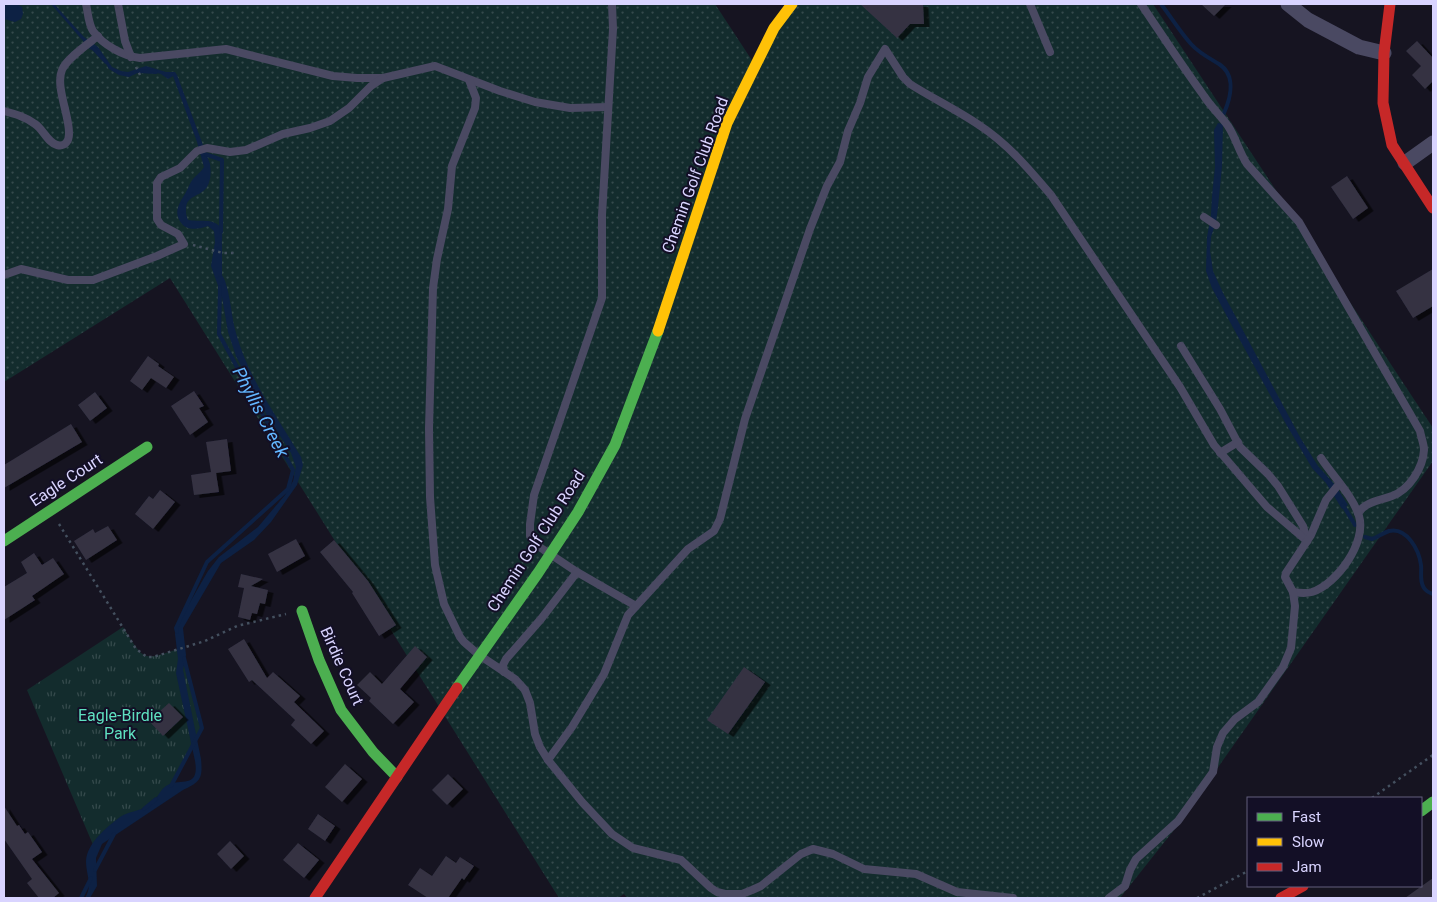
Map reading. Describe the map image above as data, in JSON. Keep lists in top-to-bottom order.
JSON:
{
  "streets": {
    "street": ["Chemin Golf Club Road", "Eagle Court", "Birdie Court"]
  },
  "crossings": [
    ["Chemin Golf Club Road", "Birdie Court"]
  ],
  "water": ["Phyllis Creek"],
  "parks": ["Eagle-Birdie Park"],
  "legend": ["Fast", "Slow", "Jam"]
}
